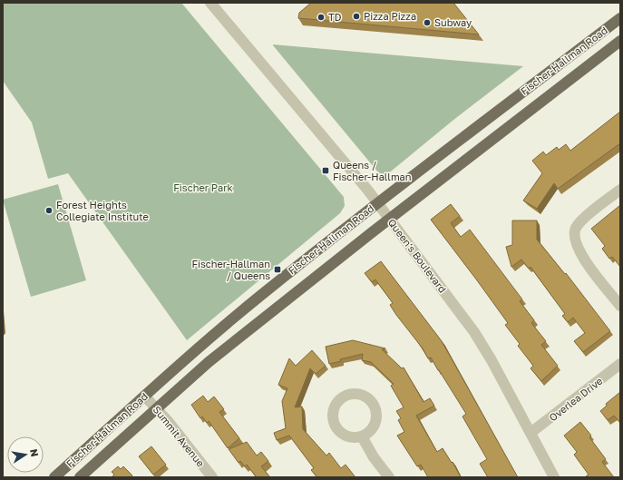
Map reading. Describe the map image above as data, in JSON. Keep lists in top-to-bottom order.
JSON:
{
  "streets": {
    "main road": ["Fischer-Hallman Road"],
    "street": ["Queen's Boulevard", "Overlea Drive", "Summit Avenue"]
  },
  "crossings": [
    ["Fischer-Hallman Road", "Queen's Boulevard"],
    ["Fischer-Hallman Road", "Summit Avenue"],
    ["Queen's Boulevard", "Overlea Drive"]
  ],
  "parks": ["Fischer Park"],
  "places": {
    "other": [
      "Pizza Pizza",
      "TD",
      "Subway",
      "Forest Heights Collegiate Institute"
    ],
    "transit": ["Queens / Fischer-Hallman", "Fischer-Hallman / Queens"]
  },
  "north": "right"
}
